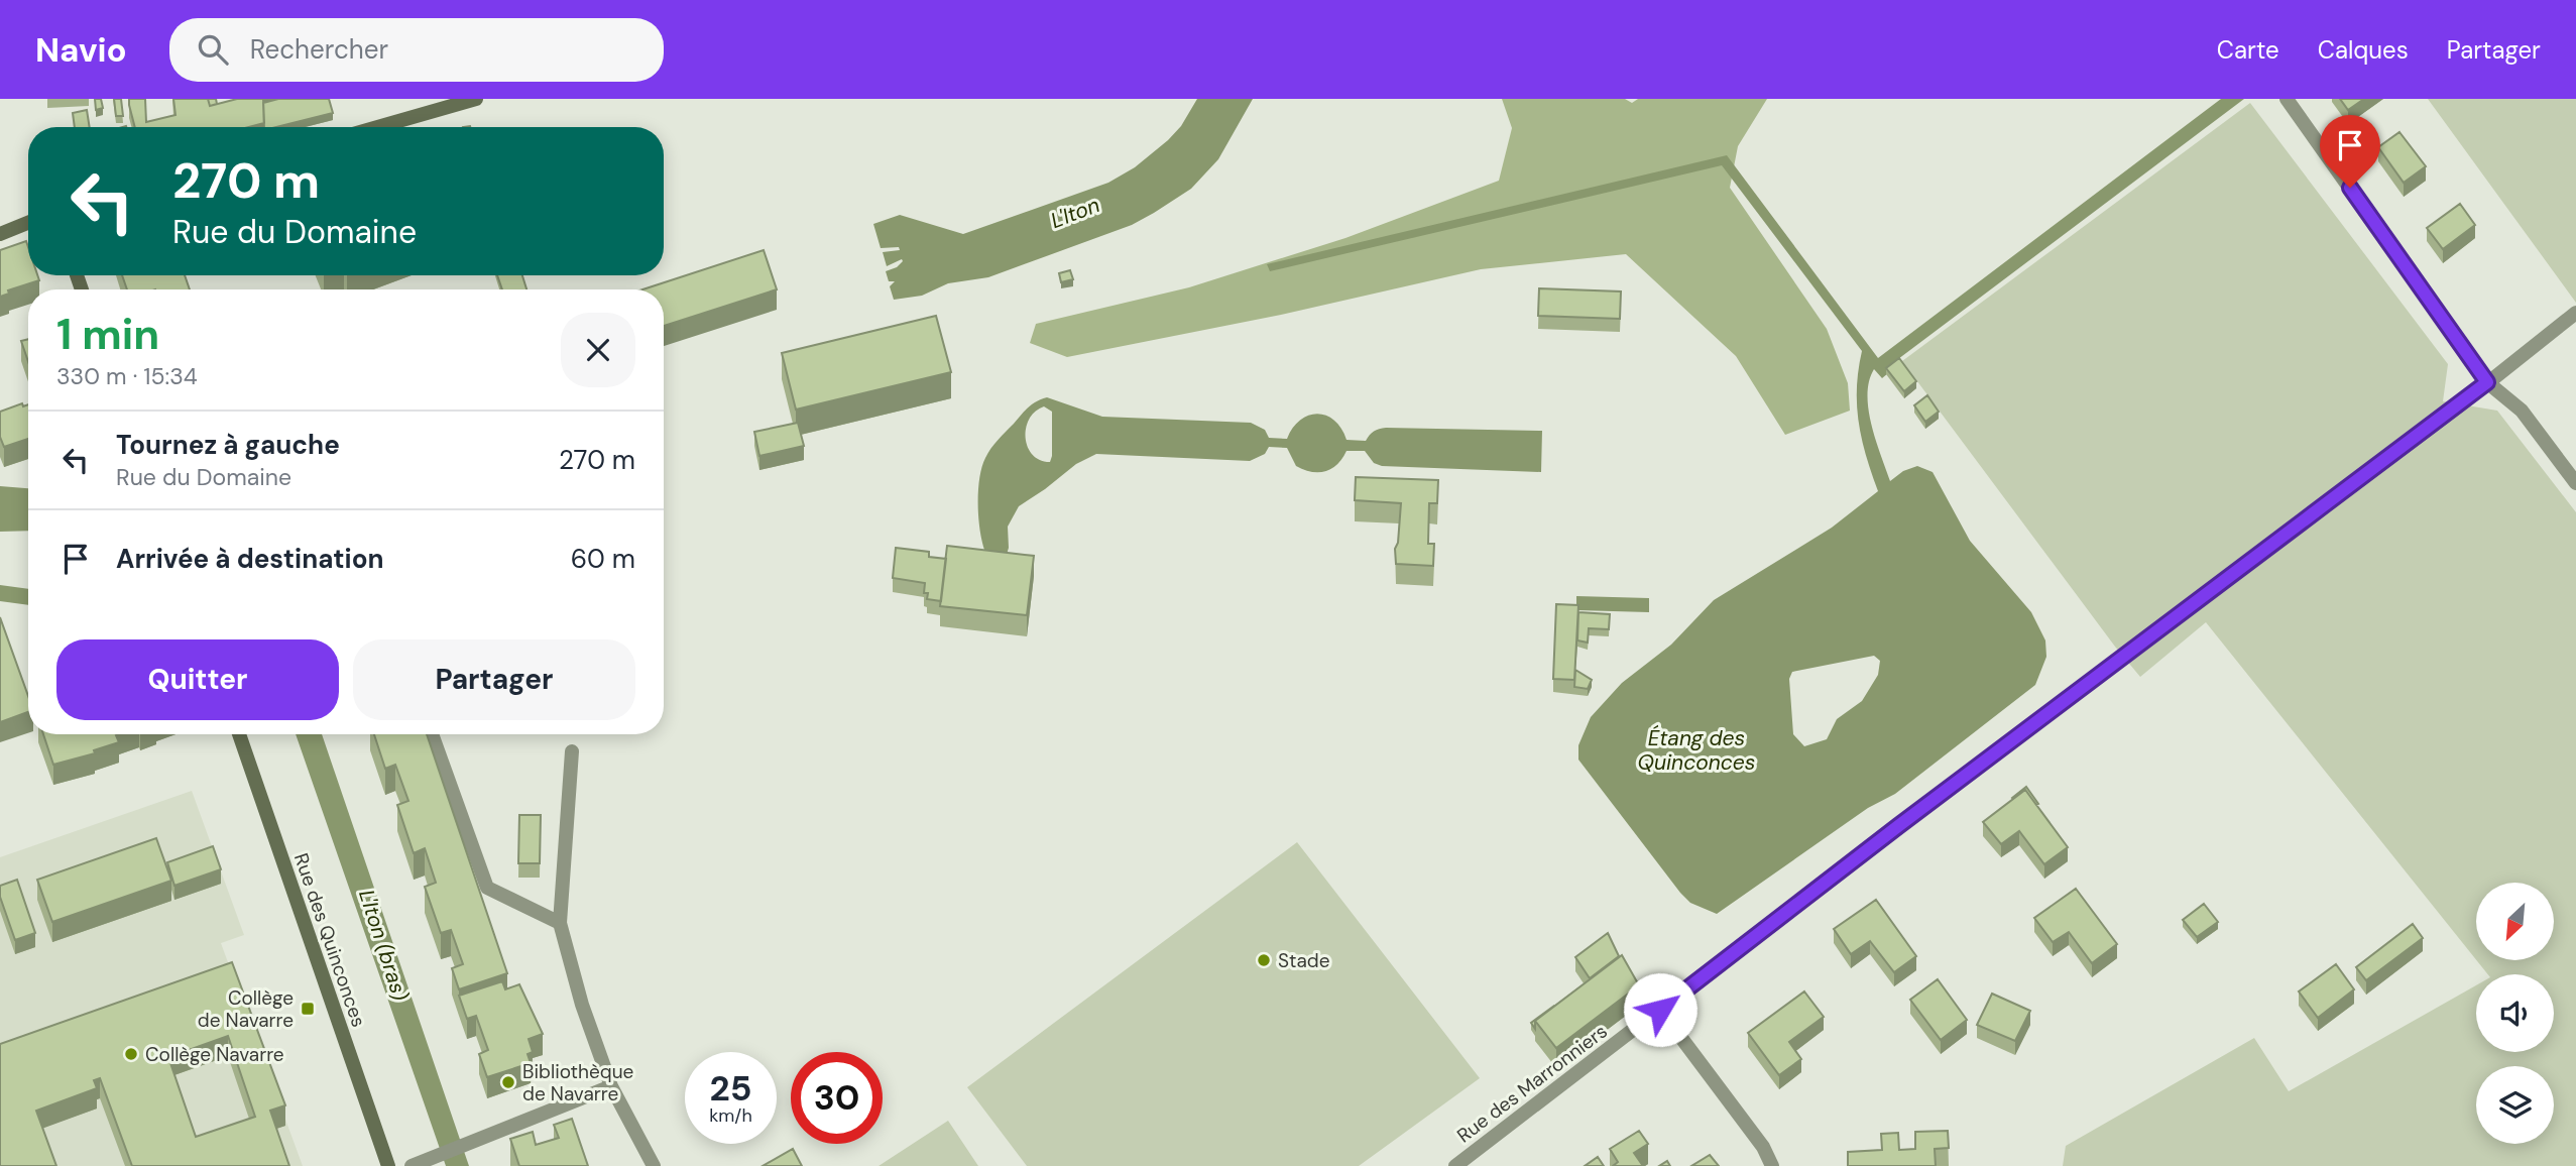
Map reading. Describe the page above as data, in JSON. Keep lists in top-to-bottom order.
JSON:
{
  "streets": {
    "street": ["Rue des Quinconces", "Rue des Marronniers"]
  },
  "water": ["L'Iton", "Étang des Quinconces", "L'Iton (bras)"],
  "places": {
    "other": ["Stade", "Collège Navarre", "Bibliothèque de Navarre"],
    "transit": ["Collège de Navarre"]
  },
  "north": "bottom left",
  "page": {
    "header": "Navio",
    "search": "Rechercher",
    "nav": ["Carte", "Calques", "Partager"],
    "turn": ["270 m", "Rue du Domaine"],
    "heading": ["1 min", "330 m · 15:34"],
    "list": [
      {
        "name": "Tournez à gauche",
        "note": "Rue du Domaine",
        "value": "270 m"
      },
      {
        "name": "Arrivée à destination",
        "value": "60 m"
      }
    ],
    "buttons": ["Quitter", "Partager"],
    "speed": "25 km/h",
    "limit": "30"
  }
}
